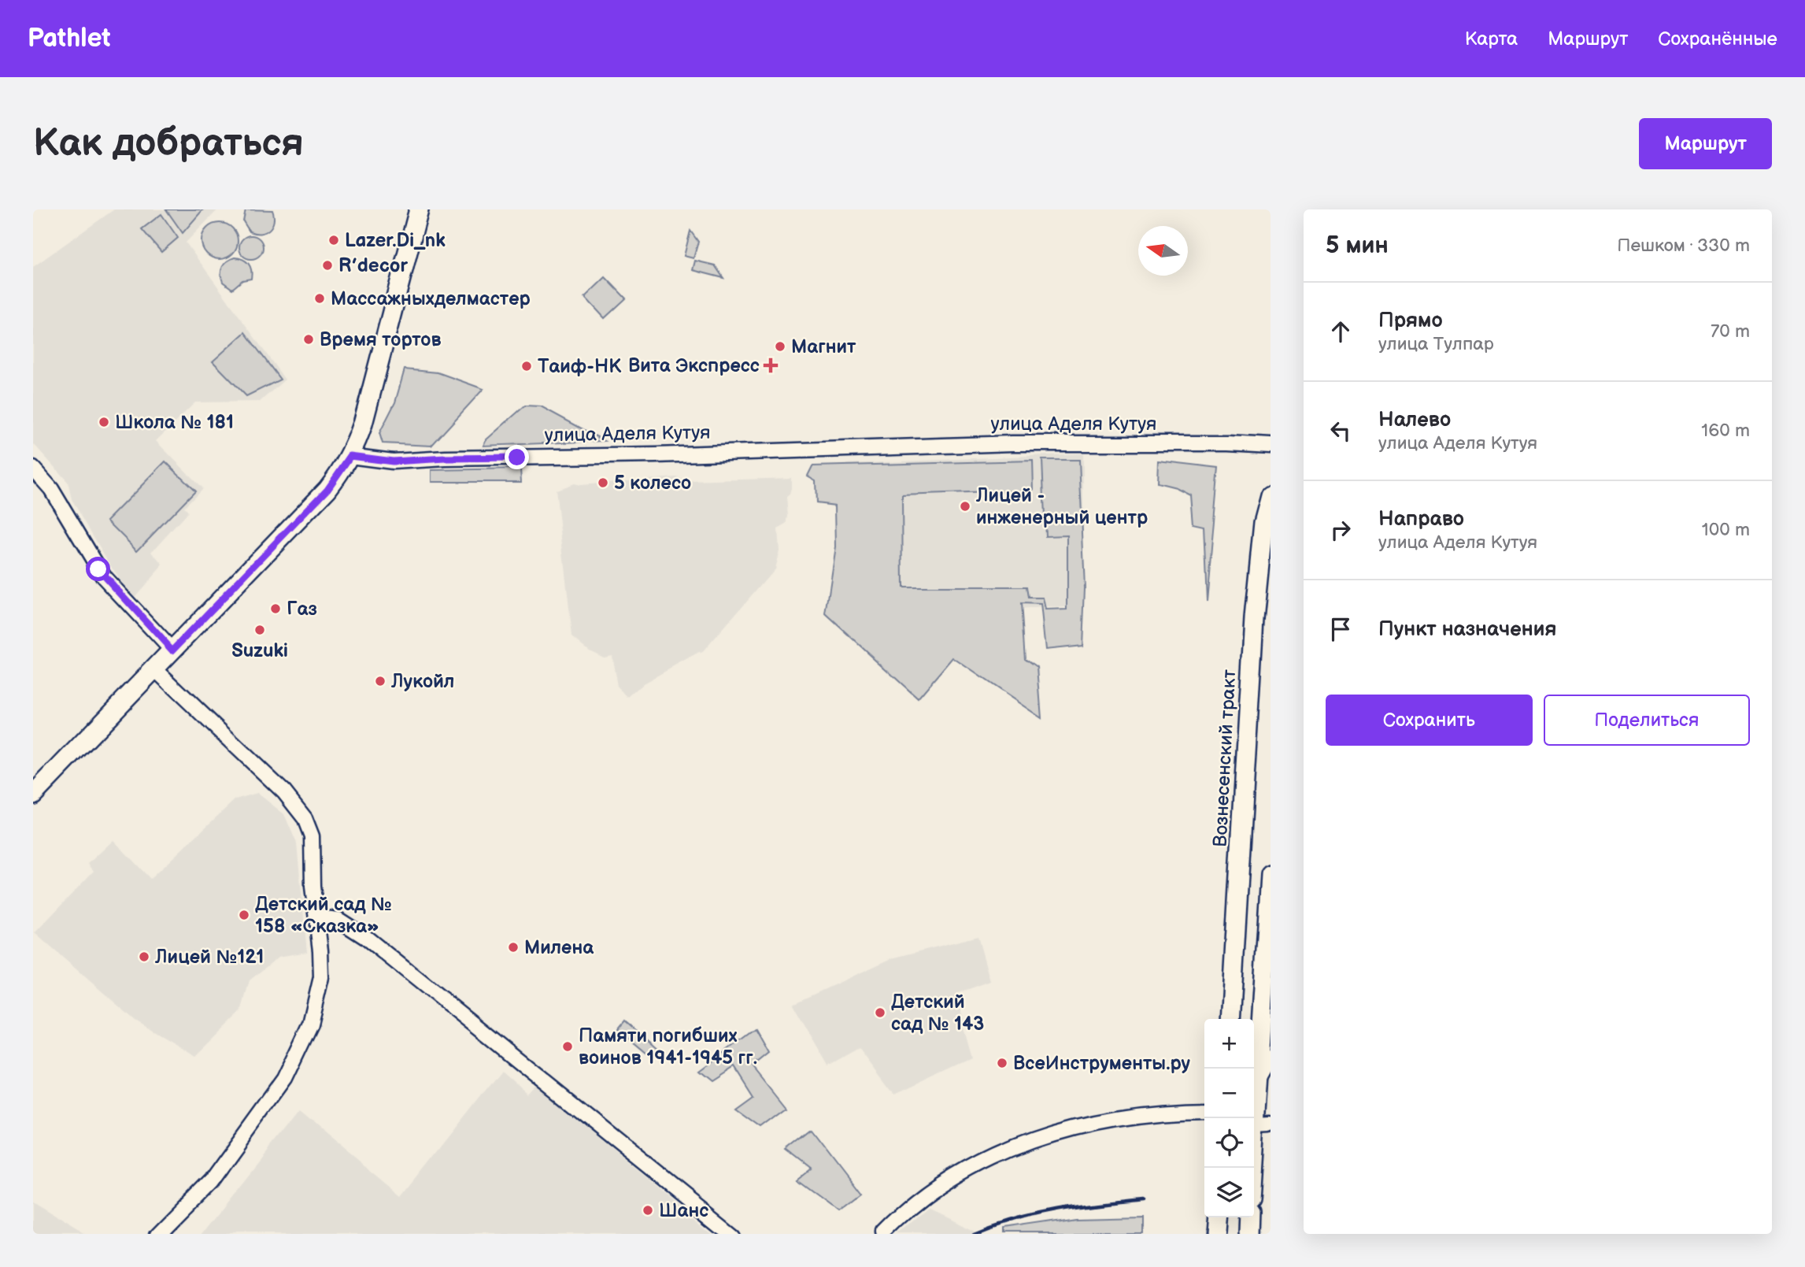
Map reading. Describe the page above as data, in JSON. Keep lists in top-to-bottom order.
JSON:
{
  "streets": {
    "main road": ["Вознесенский тракт"],
    "street": ["улица Аделя Кутуя"]
  },
  "places": {
    "other": [
      "Lazer.Di_nk",
      "R’decor",
      "Массажныхделмастер",
      "Время тортов",
      "Магнит",
      "Таиф-НК",
      "Школа № 181",
      "5 колесо",
      "Лицей - инженерный центр",
      "Газ",
      "Suzuki",
      "Лукойл",
      "Детский сад № 158 «Сказка»",
      "Милена",
      "Лицей №121",
      "Детский сад № 143",
      "Памяти погибших воинов 1941-1945 гг.",
      "ВсеИнструменты.ру",
      "Шанс"
    ],
    "health": ["Вита Экспресс"]
  },
  "north": "left",
  "page": {
    "header": "Pathlet",
    "nav": ["Карта", "Маршрут", "Сохранённые"],
    "buttons": [
      "Маршрут",
      ["Сохранить", "Поделиться"]
    ],
    "title": "Как добраться",
    "heading": ["5 мин", "Пешком · 330 m"],
    "list": [
      ["Прямо", "улица Тулпар", "70 m"],
      ["Налево", "улица Аделя Кутуя", "160 m"],
      ["Направо", "улица Аделя Кутуя", "100 m"],
      "Пункт назначения"
    ],
    "map_buttons": ["+", "−"]
  }
}
